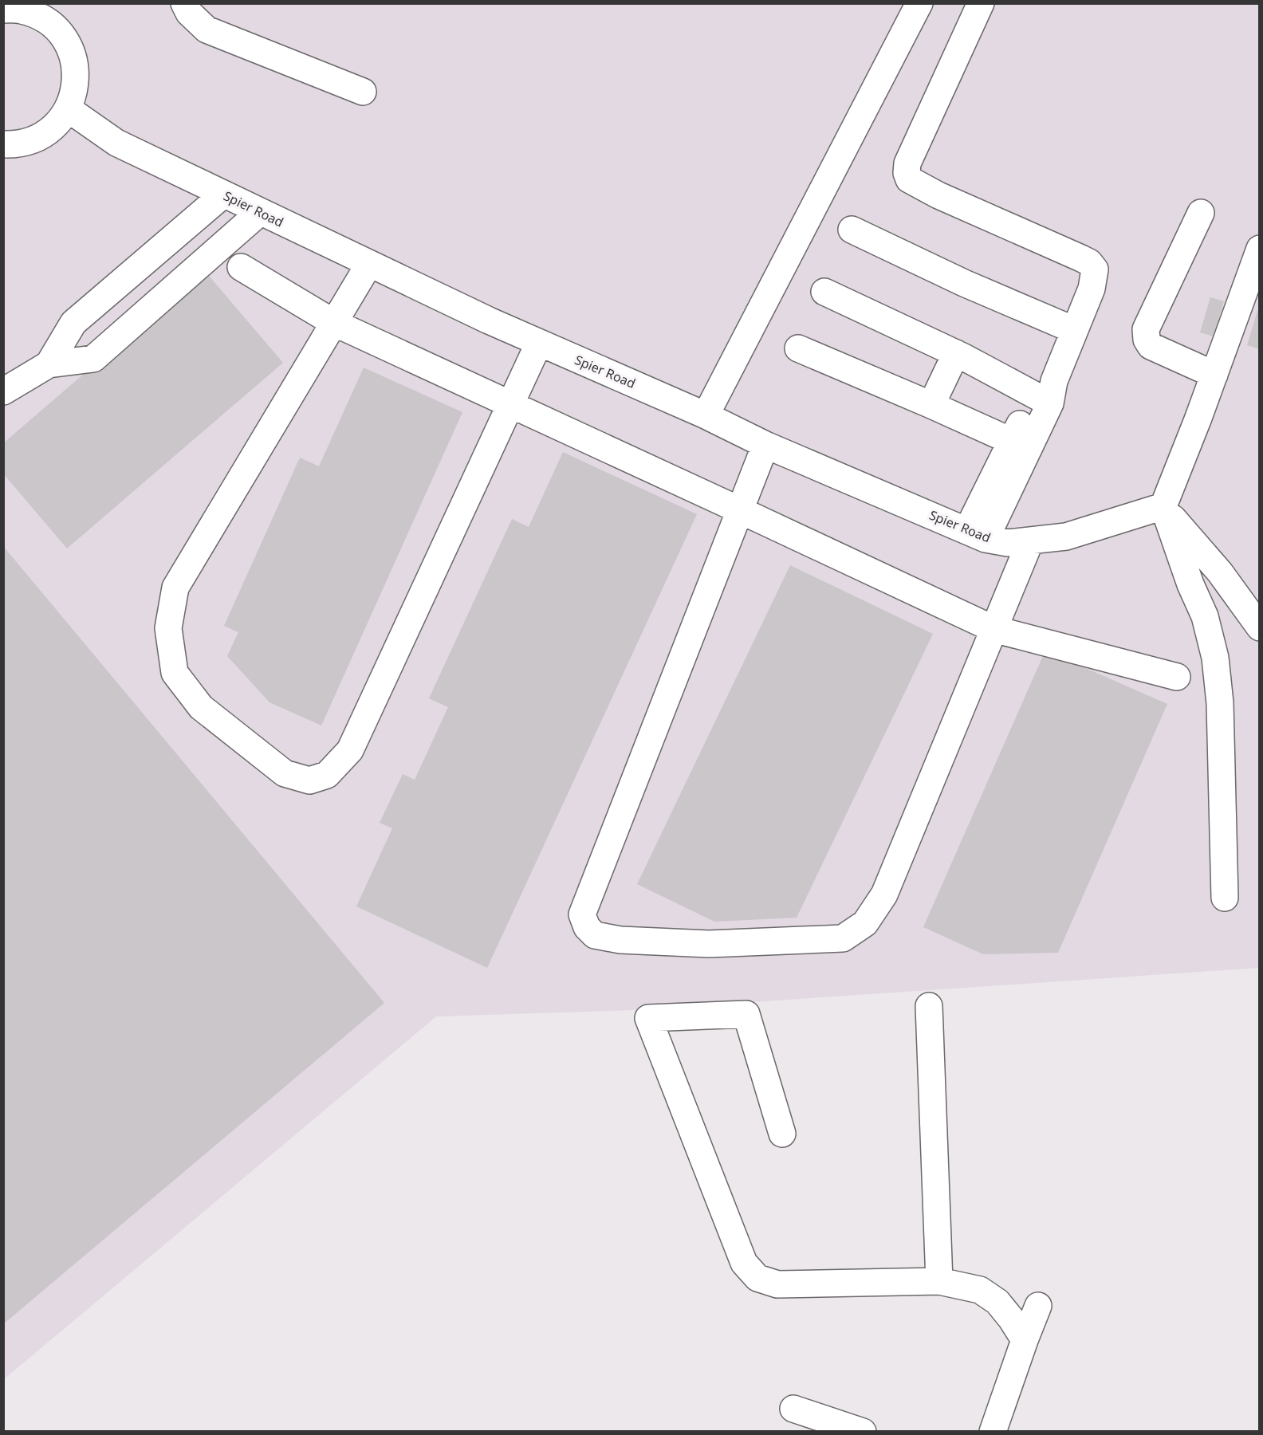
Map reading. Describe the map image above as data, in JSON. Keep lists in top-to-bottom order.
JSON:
{
  "streets": {
    "street": ["Spier Road"]
  }
}
